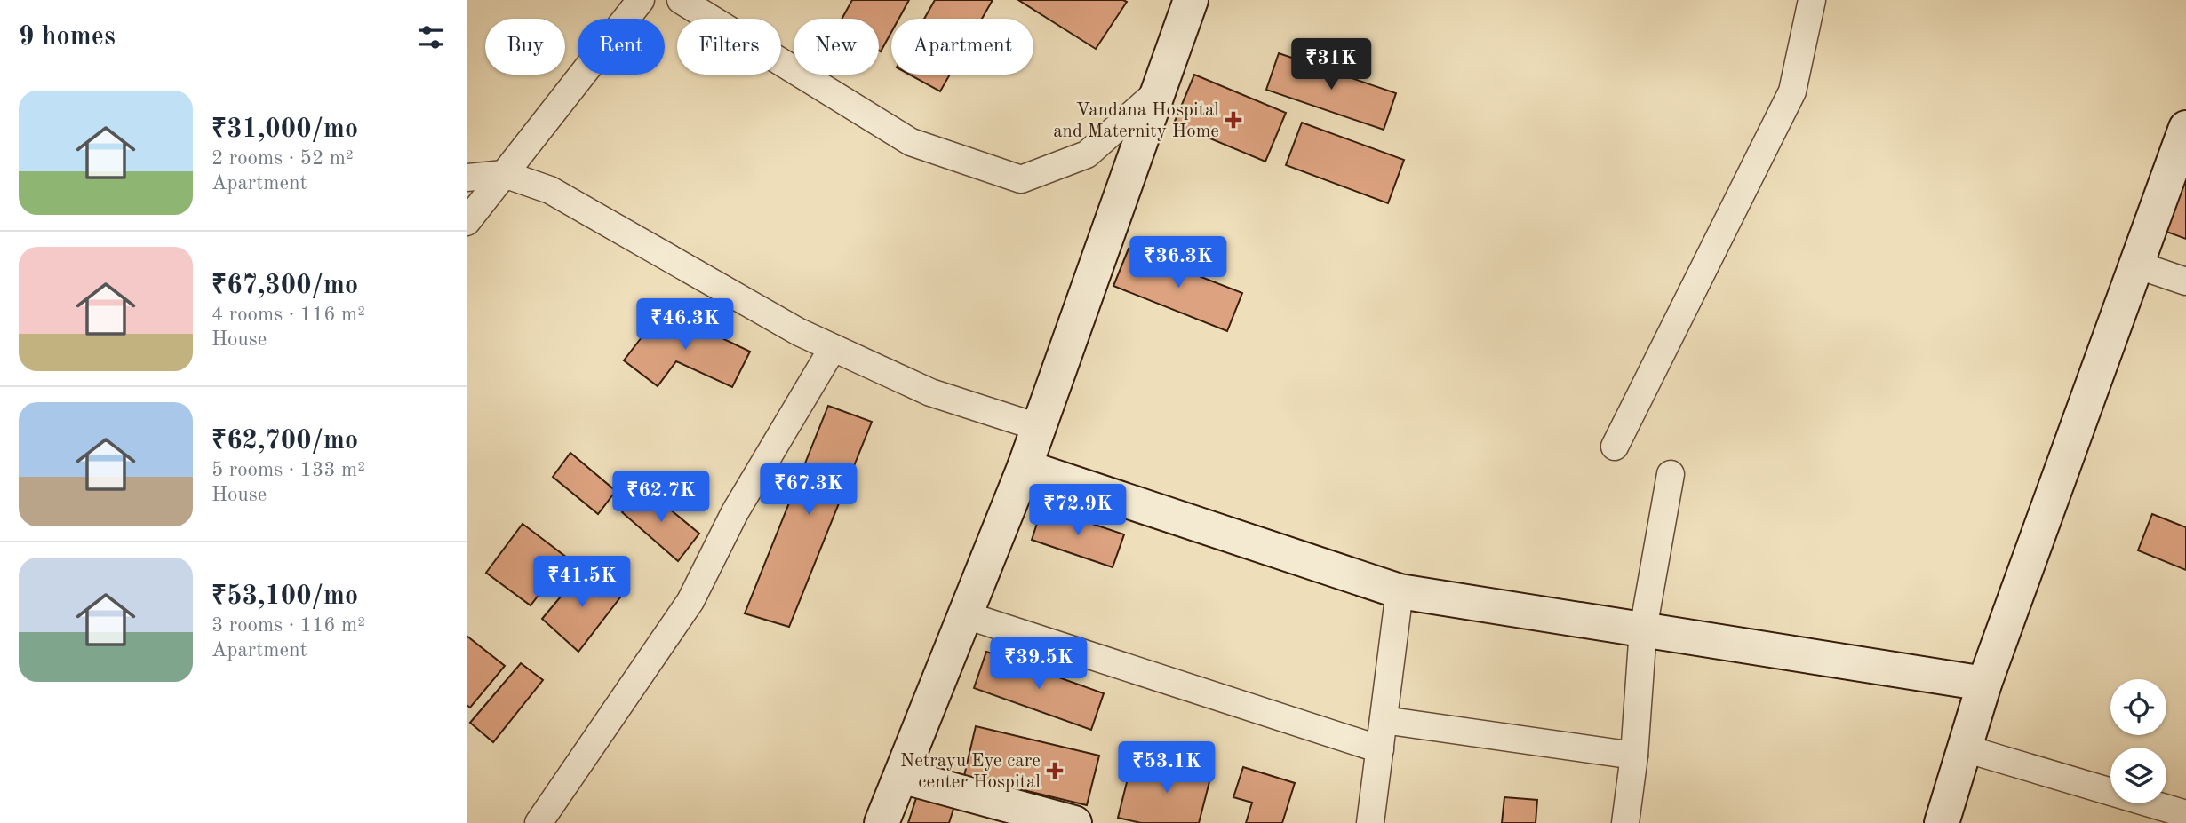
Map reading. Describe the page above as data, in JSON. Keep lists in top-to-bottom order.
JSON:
{
  "places": {
    "health": ["Vandana Hospital and Maternity Home", "Netrayu Eye care center Hospital"]
  },
  "page": {
    "heading": "9 homes",
    "chip": [
      "Buy",
      "Rent",
      "Filters",
      "New",
      "Apartment"
    ],
    "price": [
      "₹31K",
      "₹36.3K",
      "₹46.3K",
      "₹67.3K",
      "₹62.7K",
      "₹72.9K",
      "₹41.5K",
      "₹39.5K",
      "₹53.1K"
    ],
    "list": [
      {
        "name": "₹31,000/mo",
        "note": "2 rooms · 52 m² · Apartment"
      },
      {
        "name": "₹67,300/mo",
        "note": "4 rooms · 116 m² · House"
      },
      {
        "name": "₹62,700/mo",
        "note": "5 rooms · 133 m² · House"
      },
      {
        "name": "₹53,100/mo",
        "note": "3 rooms · 116 m² · Apartment"
      }
    ]
  }
}
